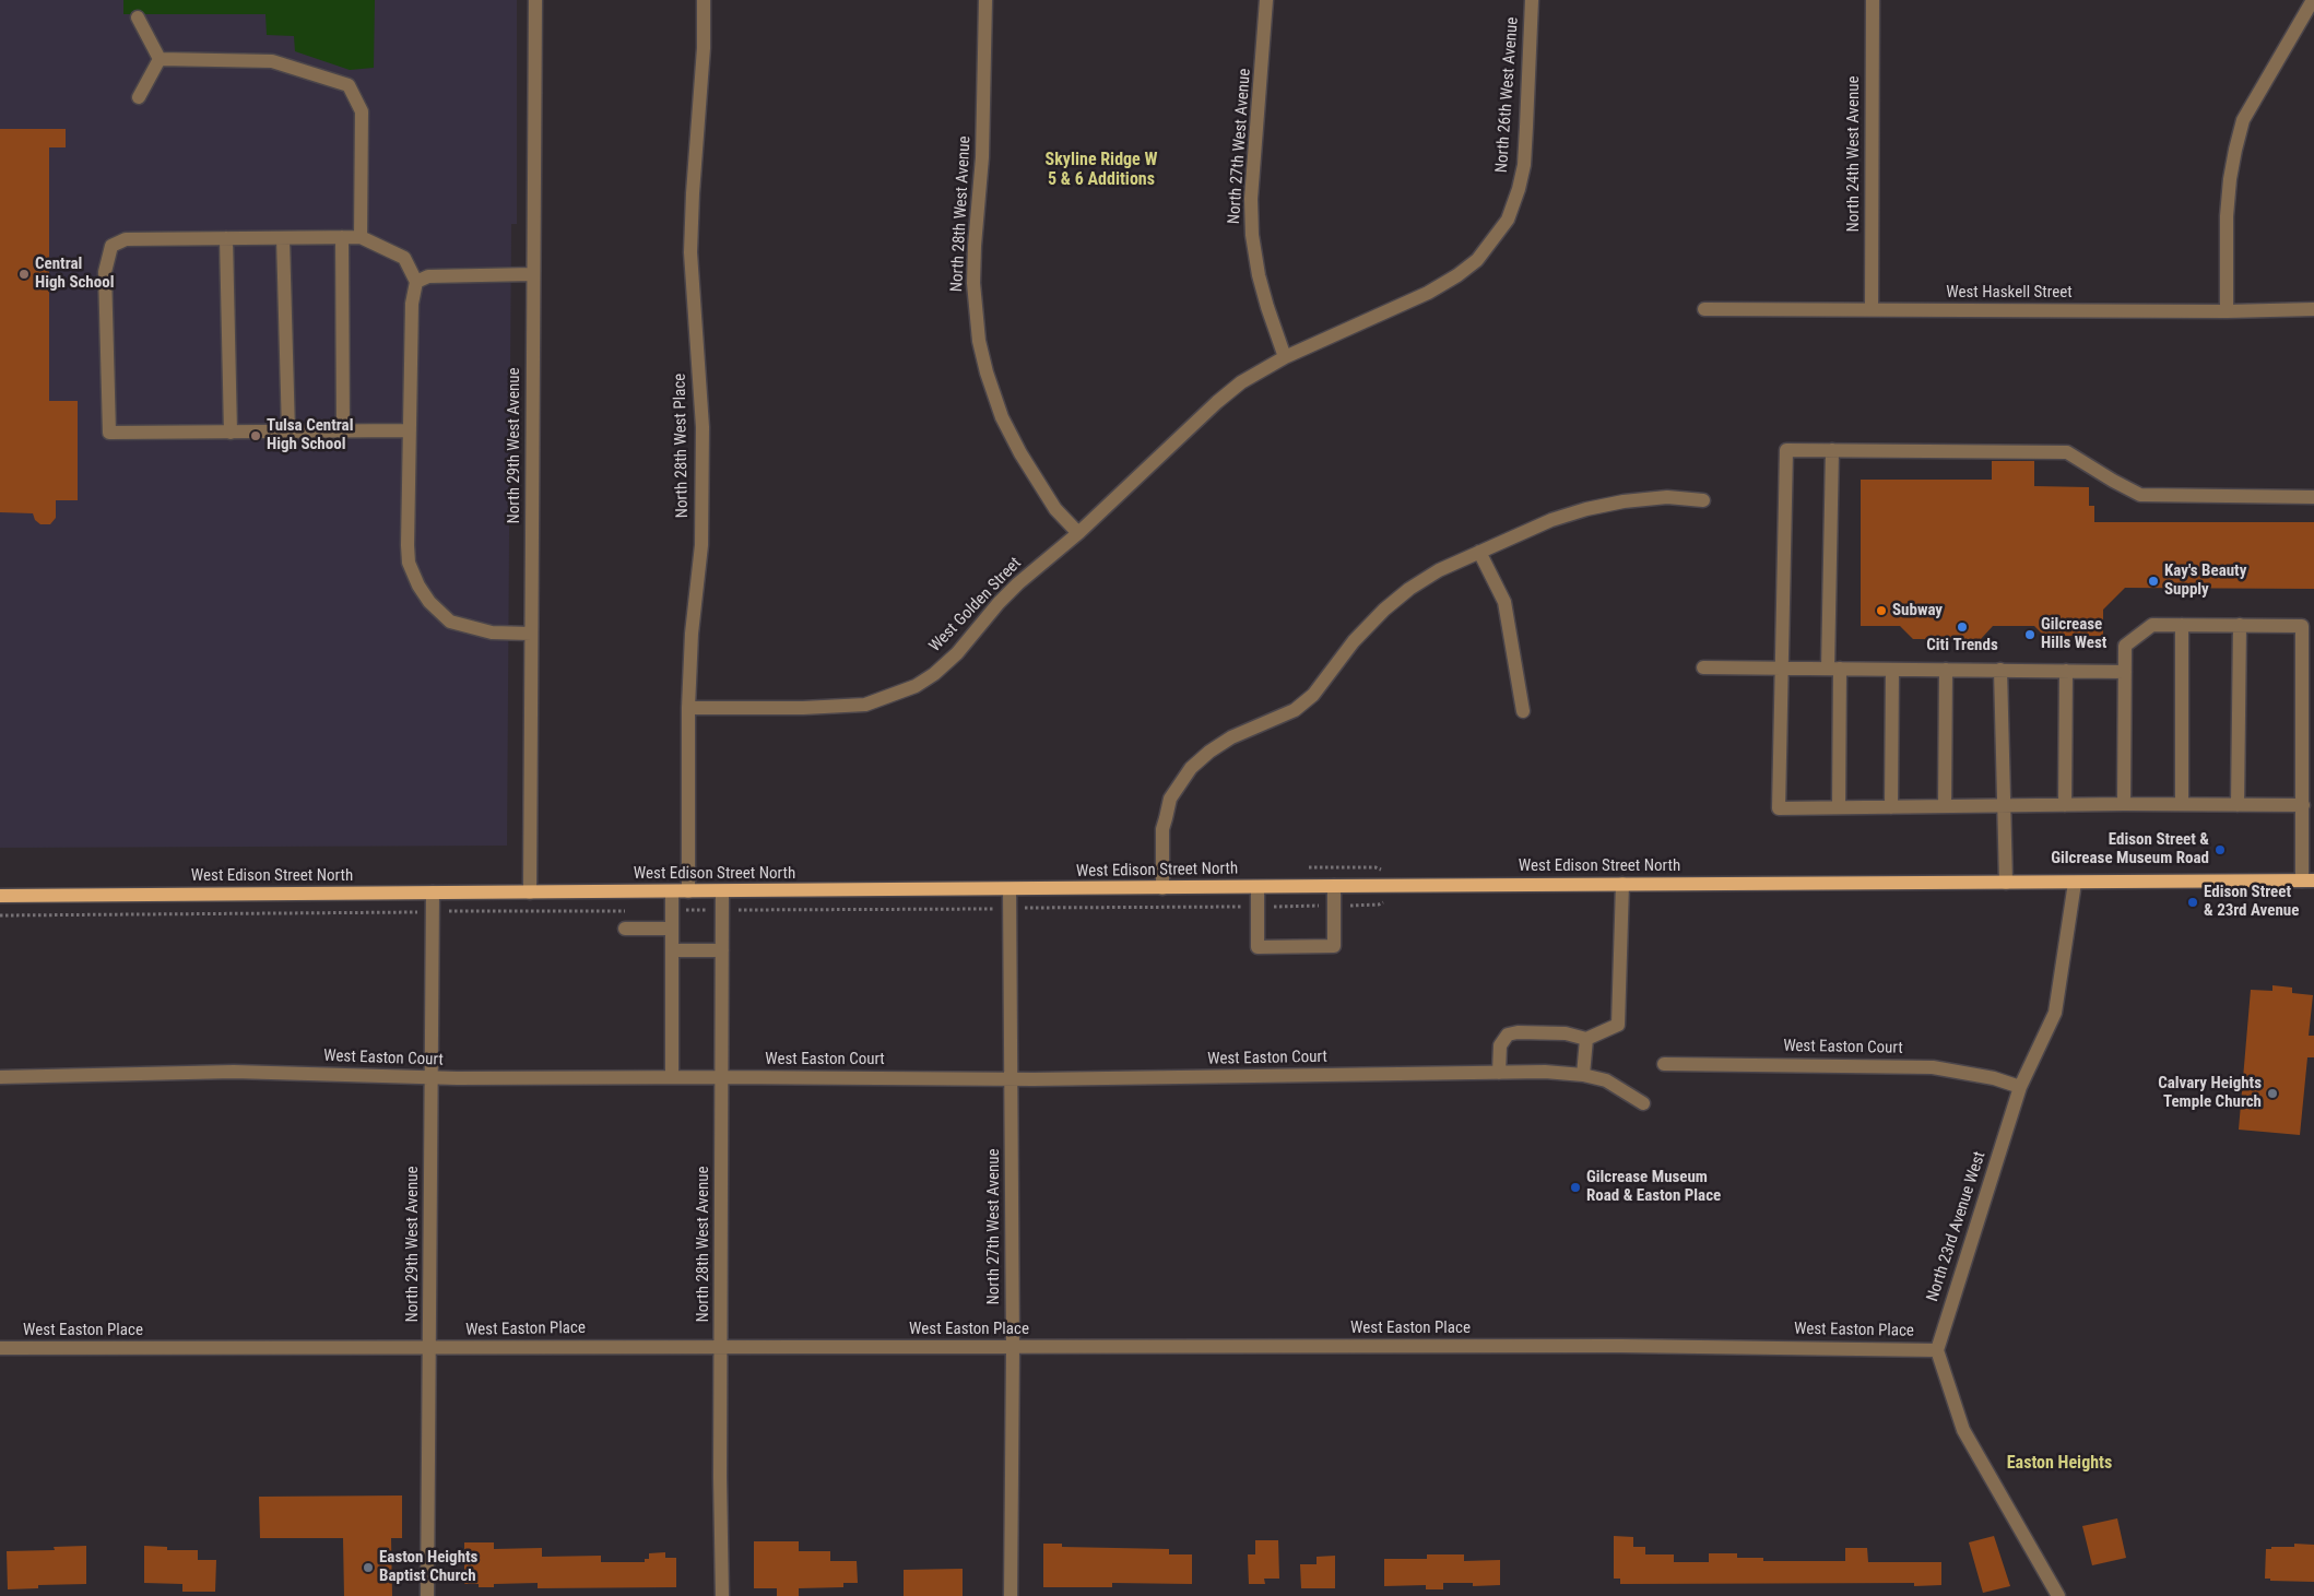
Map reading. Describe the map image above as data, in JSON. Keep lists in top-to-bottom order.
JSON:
{
  "streets": {
    "main road": ["West Edison Street North"],
    "street": [
      "North 26th West Avenue",
      "North 27th West Avenue",
      "North 24th West Avenue",
      "North 28th West Avenue",
      "West Haskell Street",
      "North 29th West Avenue",
      "North 28th West Place",
      "West Golden Street",
      "West Easton Court",
      "North 23rd Avenue West",
      "West Easton Place"
    ]
  },
  "crossings": [
    ["North 26th West Avenue", "North 27th West Avenue"],
    ["North 26th West Avenue", "West Golden Street"],
    ["North 27th West Avenue", "West Golden Street"],
    ["North 27th West Avenue", "West Edison Street North"],
    ["North 27th West Avenue", "West Easton Court"],
    ["North 27th West Avenue", "West Easton Place"],
    ["North 24th West Avenue", "West Haskell Street"],
    ["North 28th West Avenue", "West Golden Street"],
    ["North 28th West Avenue", "West Edison Street North"],
    ["North 28th West Avenue", "West Easton Court"],
    ["North 28th West Avenue", "West Easton Place"],
    ["North 29th West Avenue", "West Edison Street North"],
    ["North 29th West Avenue", "West Easton Court"],
    ["North 29th West Avenue", "West Easton Place"],
    ["North 28th West Place", "West Golden Street"],
    ["North 28th West Place", "West Edison Street North"],
    ["West Edison Street North", "North 23rd Avenue West"],
    ["West Easton Court", "North 23rd Avenue West"],
    ["North 23rd Avenue West", "West Easton Place"]
  ],
  "districts": ["Skyline Ridge W 5 & 6 Additions", "Easton Heights"],
  "places": [
    "Central High School",
    "Tulsa Central High School",
    "Kay's Beauty Supply",
    "Subway",
    "Citi Trends",
    "Gilcrease Hills West",
    "Edison Street & Gilcrease Museum Road",
    "Edison Street & 23rd Avenue",
    "Calvary Heights Temple Church",
    "Gilcrease Museum Road & Easton Place",
    "Easton Heights Baptist Church"
  ]
}
